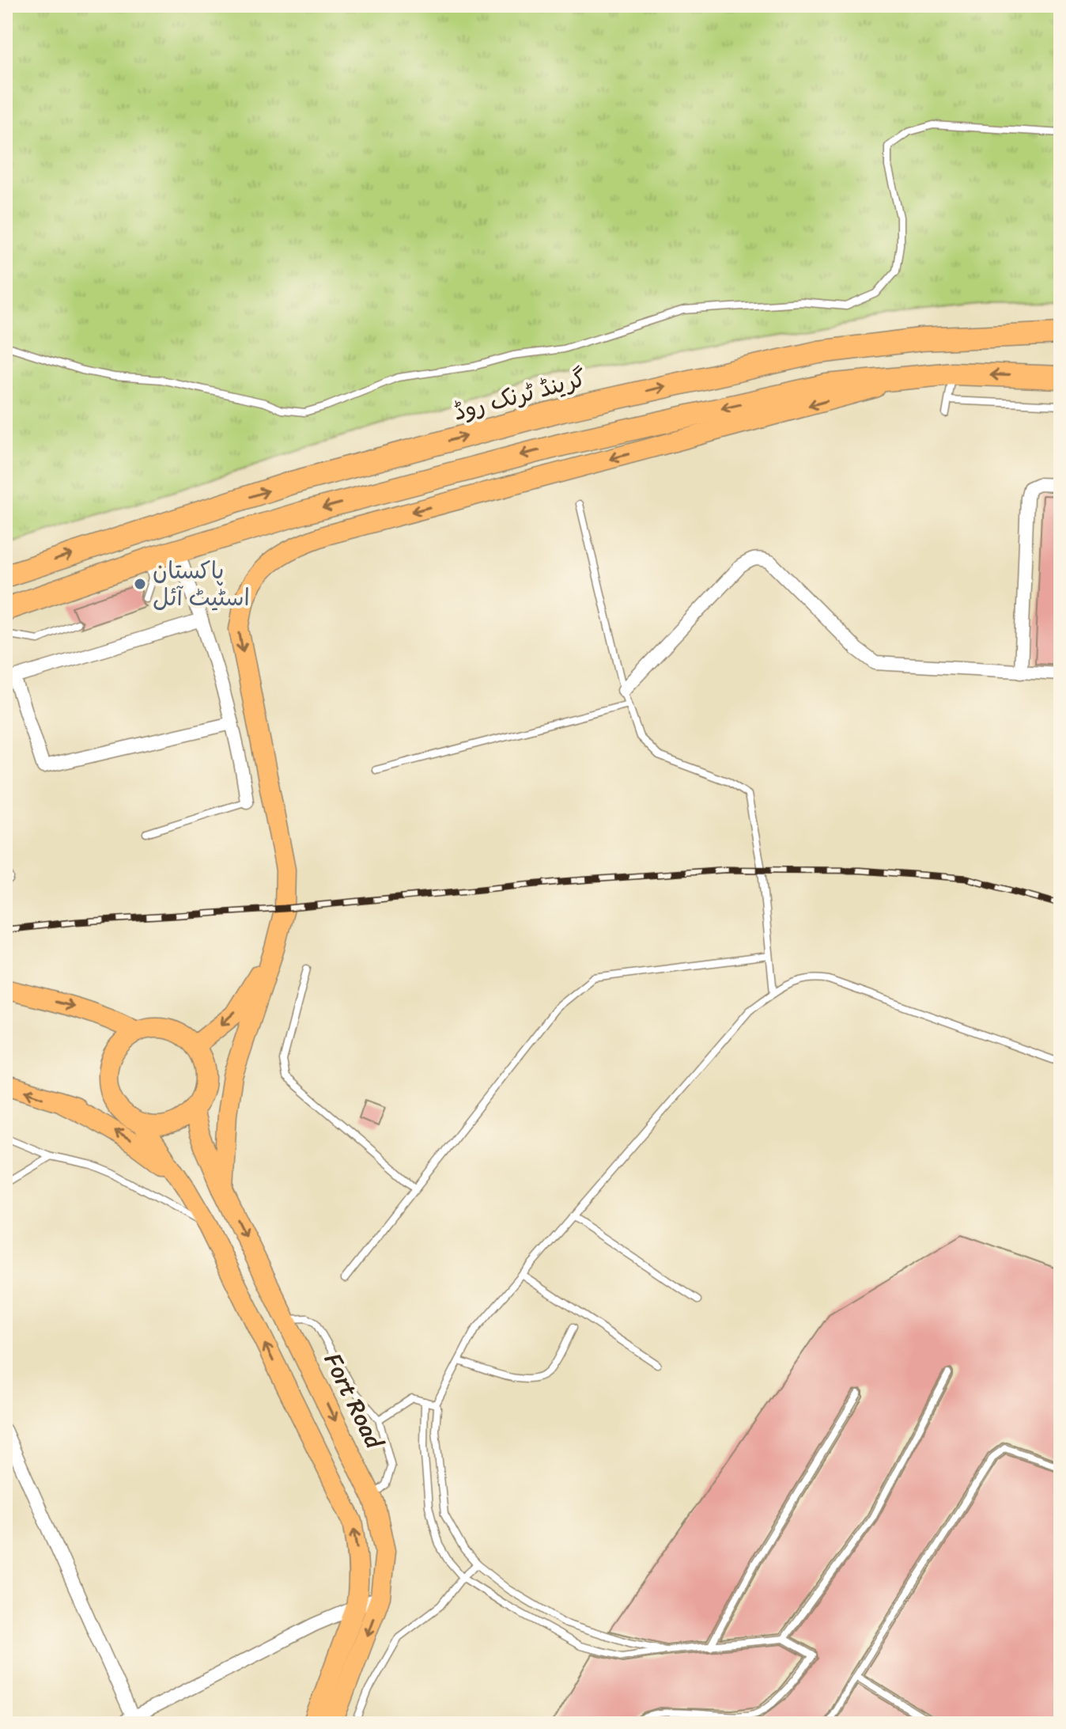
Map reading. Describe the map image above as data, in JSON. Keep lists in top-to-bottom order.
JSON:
{
  "streets": {
    "highway": ["گرینڈ ٹرنک روڈ"],
    "main road": ["Fort Road"]
  },
  "places": ["پاکستان اسٹیٹ آئل"]
}
